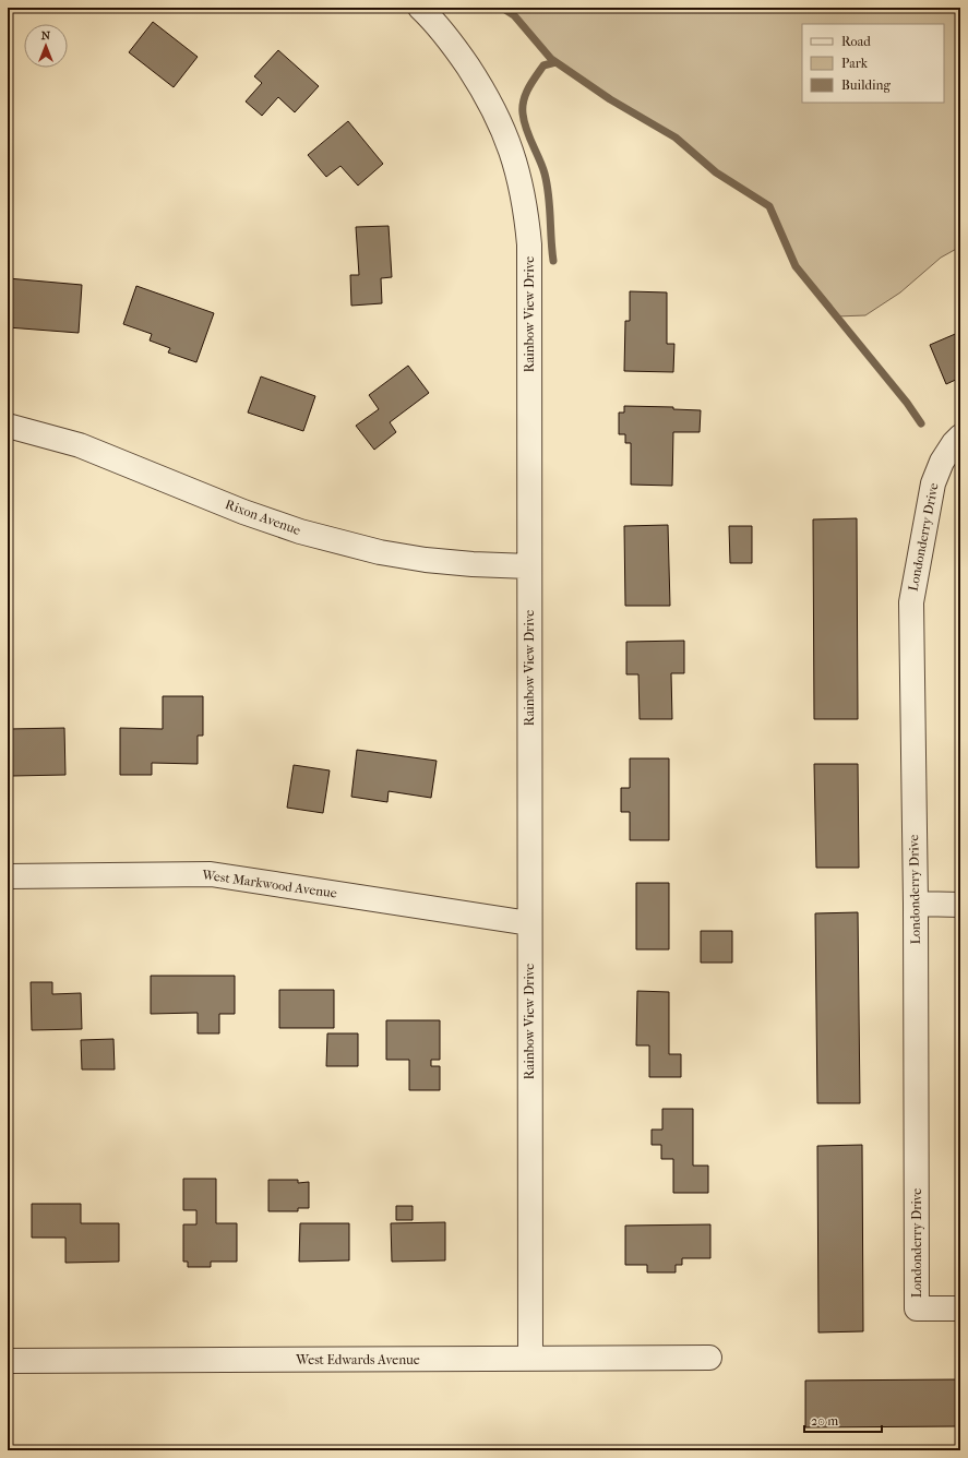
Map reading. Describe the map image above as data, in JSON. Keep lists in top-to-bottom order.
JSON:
{
  "streets": {
    "street": [
      "Rainbow View Drive",
      "Rixon Avenue",
      "Londonderry Drive",
      "West Markwood Avenue",
      "West Edwards Avenue"
    ]
  },
  "crossings": [
    ["Rainbow View Drive", "Rixon Avenue"],
    ["Rainbow View Drive", "West Markwood Avenue"],
    ["Rainbow View Drive", "West Edwards Avenue"]
  ],
  "legend": ["Road", "Park", "Building"],
  "scale_bar": "20 m",
  "north": "top"
}
